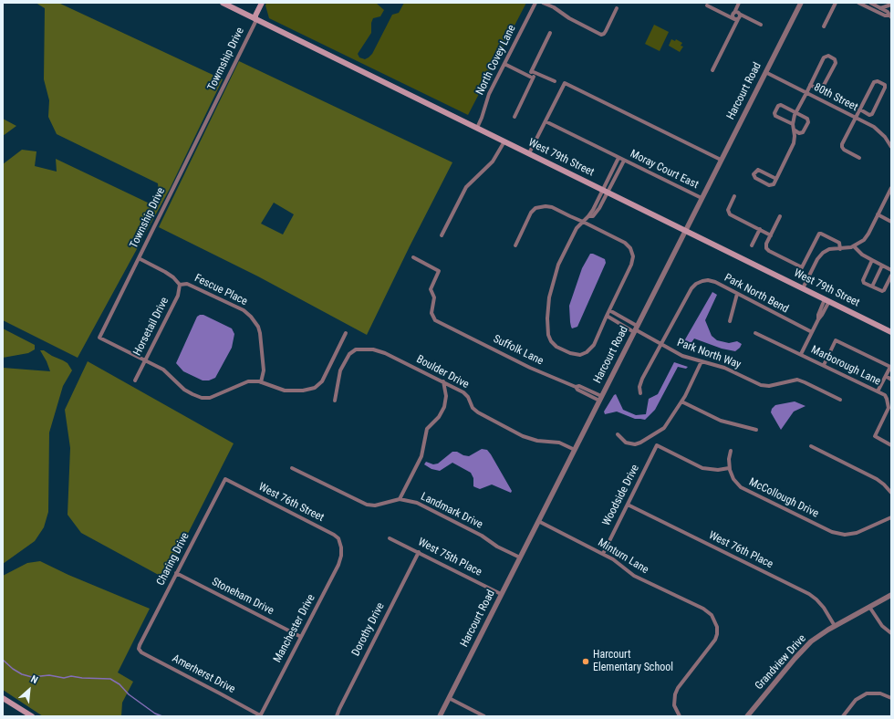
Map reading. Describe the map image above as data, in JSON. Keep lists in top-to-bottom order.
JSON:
{
  "streets": {
    "main road": ["West 79th Street"],
    "street": [
      "Towmship Drive",
      "North Covey Lane",
      "Harcourt Road",
      "80th Street",
      "Moray Court East",
      "Township Drive",
      "Fescue Place",
      "Park North Bend",
      "Horsetail Drive",
      "Suffolk Lane",
      "Park North Way",
      "Marborough Lane",
      "Boulder Drive",
      "Woodside Drive",
      "McCollough Drive",
      "West 76th Street",
      "Landmark Drive",
      "West 76th Place",
      "Minturn Lane",
      "West 75th Place",
      "Charing Drive",
      "Stoneham Drive",
      "Manchester Drive",
      "Dorothy Drive",
      "Grandview Drive",
      "Amerherst Drive"
    ]
  },
  "crossings": [
    ["Towmship Drive", "West 79th Street"],
    ["Towmship Drive", "Township Drive"],
    ["North Covey Lane", "West 79th Street"],
    ["Harcourt Road", "80th Street"],
    ["Harcourt Road", "West 79th Street"],
    ["Harcourt Road", "Moray Court East"],
    ["Harcourt Road", "Suffolk Lane"],
    ["Harcourt Road", "Park North Way"],
    ["Harcourt Road", "Boulder Drive"],
    ["Harcourt Road", "Landmark Drive"],
    ["Harcourt Road", "Minturn Lane"],
    ["Harcourt Road", "West 75th Place"],
    ["Township Drive", "Horsetail Drive"],
    ["Fescue Place", "Horsetail Drive"],
    ["Park North Bend", "Park North Way"],
    ["Woodside Drive", "McCollough Drive"],
    ["Woodside Drive", "West 76th Place"],
    ["Woodside Drive", "Minturn Lane"],
    ["West 76th Street", "Charing Drive"],
    ["West 76th Street", "Manchester Drive"],
    ["West 76th Place", "Grandview Drive"],
    ["West 75th Place", "Dorothy Drive"],
    ["Charing Drive", "Stoneham Drive"],
    ["Charing Drive", "Amerherst Drive"],
    ["Stoneham Drive", "Manchester Drive"],
    ["Manchester Drive", "Amerherst Drive"]
  ],
  "places": ["Harcourt Elementary School"],
  "north": "top right"
}
